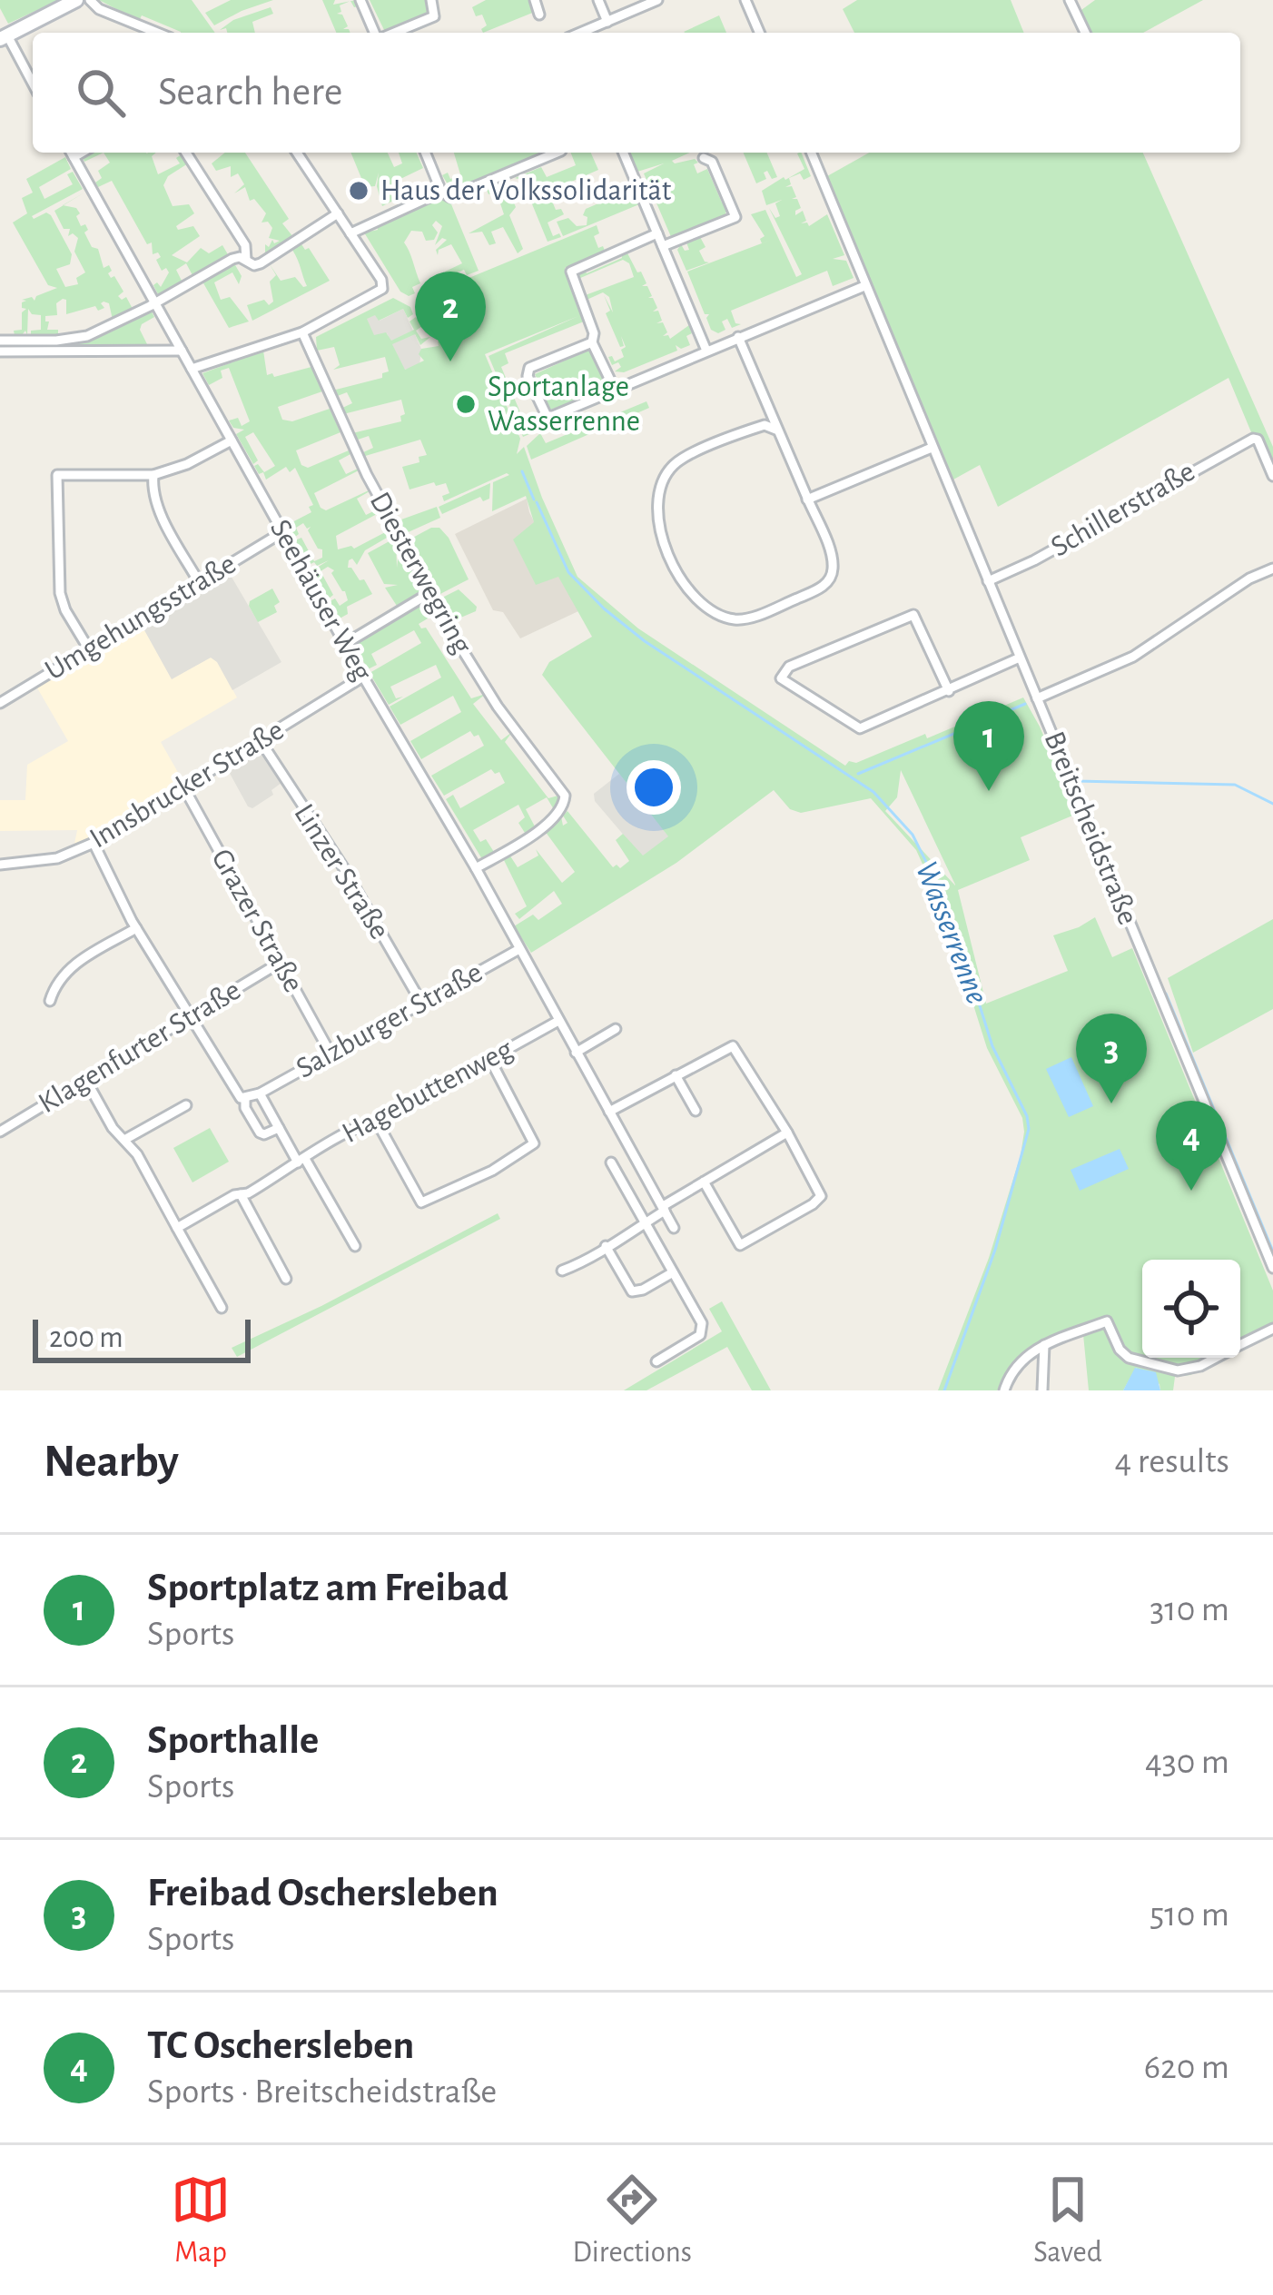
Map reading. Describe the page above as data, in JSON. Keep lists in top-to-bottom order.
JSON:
{
  "streets": {
    "street": [
      "Schillerstraße",
      "Diesterwegring",
      "Seehäuser Weg",
      "Umgehungsstraße",
      "Innsbrucker Straße",
      "Breitscheidstraße",
      "Linzer Straße",
      "Grazer Straße",
      "Salzburger Straße",
      "Klagenfurter Straße",
      "Hagebuttenweg"
    ]
  },
  "crossings": [
    ["Schillerstraße", "Breitscheidstraße"],
    ["Diesterwegring", "Seehäuser Weg"],
    ["Seehäuser Weg", "Umgehungsstraße"],
    ["Seehäuser Weg", "Innsbrucker Straße"],
    ["Seehäuser Weg", "Salzburger Straße"],
    ["Seehäuser Weg", "Hagebuttenweg"],
    ["Innsbrucker Straße", "Linzer Straße"],
    ["Innsbrucker Straße", "Grazer Straße"],
    ["Linzer Straße", "Salzburger Straße"],
    ["Grazer Straße", "Salzburger Straße"],
    ["Grazer Straße", "Klagenfurter Straße"]
  ],
  "water": ["Wasserrenne"],
  "places": ["Haus der Volkssolidarität", "Sportanlage Wasserrenne"],
  "scale_bar": "200 m",
  "page": {
    "search": "Search here",
    "pins": [
      "2",
      "1",
      "3",
      "4"
    ],
    "scale": "200 m",
    "heading": ["Nearby", "4 results"],
    "list": [
      {
        "mark": "1",
        "name": "Sportplatz am Freibad",
        "note": "Sports",
        "value": "310 m"
      },
      {
        "mark": "2",
        "name": "Sporthalle",
        "note": "Sports",
        "value": "430 m"
      },
      {
        "mark": "3",
        "name": "Freibad Oschersleben",
        "note": "Sports",
        "value": "510 m"
      },
      {
        "mark": "4",
        "name": "TC Oschersleben",
        "note": "Sports · Breitscheidstraße",
        "value": "620 m"
      }
    ],
    "nav": ["Map", "Directions", "Saved"]
  }
}
